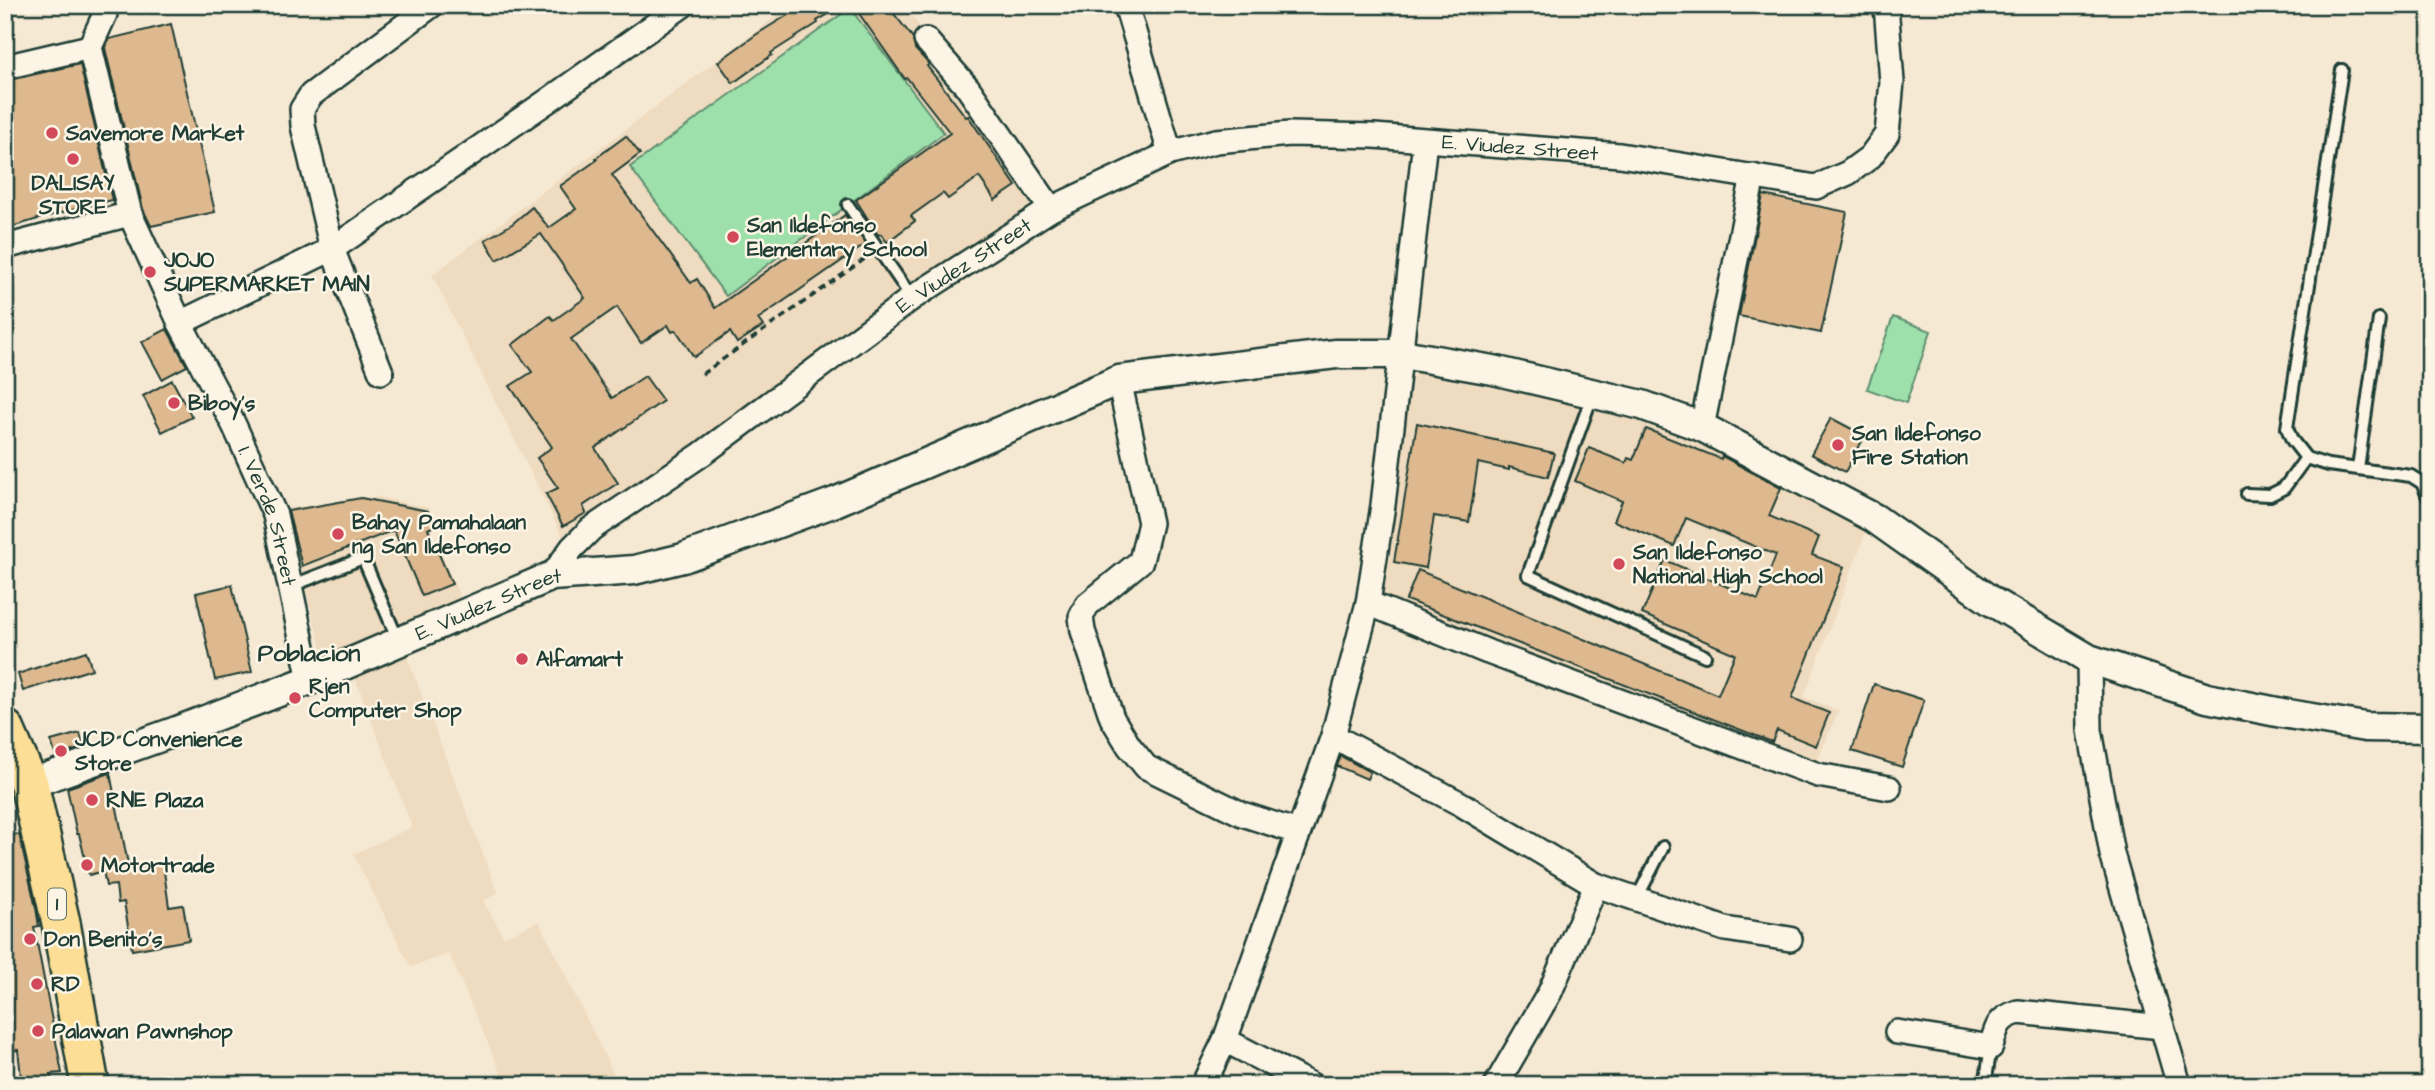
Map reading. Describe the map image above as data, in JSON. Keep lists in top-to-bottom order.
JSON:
{
  "streets": {
    "highway": ["1"],
    "street": ["E. Viudez Street", "I. Verde Street"]
  },
  "crossings": [
    ["E. Viudez Street", "I. Verde Street"],
    ["E. Viudez Street", "1"]
  ],
  "districts": ["Poblacion"],
  "places": [
    "Savemore Market",
    "DALISAY STORE",
    "San Ildefonso Elementary School",
    "JOJO SUPERMARKET MAIN",
    "Biboy's",
    "San Ildefonso Fire Station",
    "Bahay Pamahalaan ng San Ildefonso",
    "San Ildefonso National High School",
    "Alfamart",
    "Rjen Computer Shop",
    "JCD Convenience Store",
    "RNE Plaza",
    "Motortrade",
    "Don Benito's",
    "RD",
    "Palawan Pawnshop"
  ]
}
